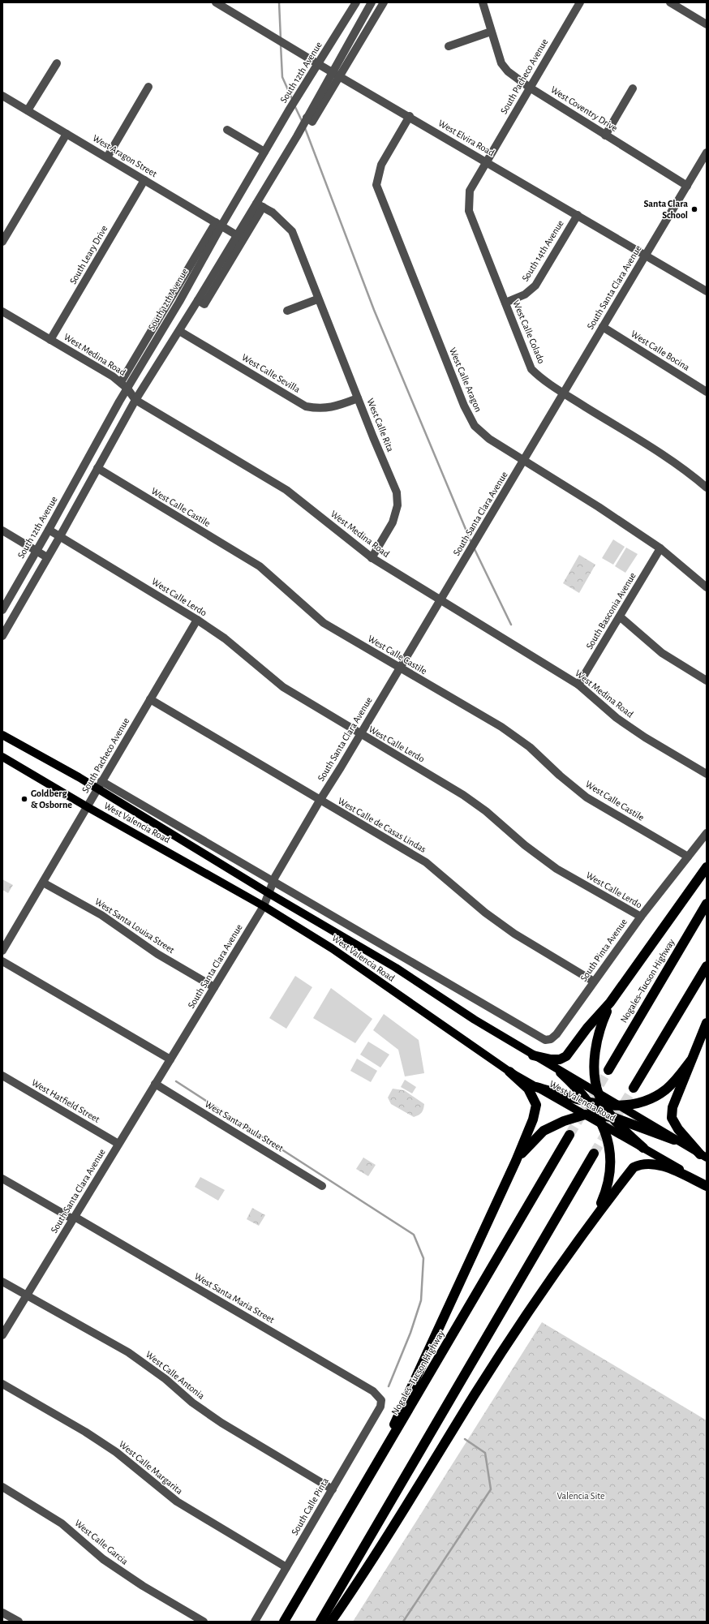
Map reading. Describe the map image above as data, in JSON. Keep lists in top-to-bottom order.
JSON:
{
  "streets": {
    "highway": ["Nogales–Tucson Highway"],
    "main road": ["West Valencia Road"],
    "street": [
      "South 12th Avenue",
      "South Pacheco Avenue",
      "West Coventry Drive",
      "West Elvira Road",
      "West Aragon Street",
      "South 14th Avenue",
      "South Leary Drive",
      "South Santa Clara Avenue",
      "West Calle Colado",
      "West Calle Bocina",
      "West Medina Road",
      "West Calle Sevilla",
      "West Calle Aragon",
      "West Calle Rita",
      "West Calle Castile",
      "West Calle Lerdo",
      "South Basconia Avenue",
      "West Calle de Casas Lindas",
      "West Santa Louisa Street",
      "South Pinta Avenue",
      "West Hatfield Street",
      "West Santa Paula Street",
      "West Santa Maria Street",
      "West Calle Antonia",
      "West Calle Margarita",
      "South Calle Pinta",
      "West Calle Garcia"
    ]
  },
  "crossings": [
    ["South 12th Avenue", "West Elvira Road"],
    ["South 12th Avenue", "West Aragon Street"],
    ["South 12th Avenue", "West Medina Road"],
    ["South 12th Avenue", "West Calle Lerdo"],
    ["South Pacheco Avenue", "West Coventry Drive"],
    ["South Pacheco Avenue", "West Elvira Road"],
    ["South Pacheco Avenue", "West Calle Colado"],
    ["South Pacheco Avenue", "West Calle Lerdo"],
    ["South Pacheco Avenue", "West Valencia Road"],
    ["South Pacheco Avenue", "West Calle de Casas Lindas"],
    ["South Pacheco Avenue", "West Santa Louisa Street"],
    ["West Coventry Drive", "South Santa Clara Avenue"],
    ["West Elvira Road", "South 14th Avenue"],
    ["West Elvira Road", "South Santa Clara Avenue"],
    ["West Elvira Road", "West Calle Colado"],
    ["West Elvira Road", "West Calle Aragon"],
    ["West Aragon Street", "South Leary Drive"],
    ["South 14th Avenue", "West Calle Colado"],
    ["South Leary Drive", "West Medina Road"],
    ["South Santa Clara Avenue", "West Calle Colado"],
    ["South Santa Clara Avenue", "West Calle Bocina"],
    ["South Santa Clara Avenue", "West Medina Road"],
    ["South Santa Clara Avenue", "West Calle Aragon"],
    ["South Santa Clara Avenue", "West Calle Castile"],
    ["South Santa Clara Avenue", "West Calle Lerdo"],
    ["South Santa Clara Avenue", "West Valencia Road"],
    ["South Santa Clara Avenue", "West Calle de Casas Lindas"],
    ["South Santa Clara Avenue", "West Santa Louisa Street"],
    ["South Santa Clara Avenue", "West Hatfield Street"],
    ["South Santa Clara Avenue", "West Santa Paula Street"],
    ["South Santa Clara Avenue", "West Santa Maria Street"],
    ["South Santa Clara Avenue", "West Calle Antonia"],
    ["West Medina Road", "West Calle Rita"],
    ["West Medina Road", "South Basconia Avenue"],
    ["West Calle Sevilla", "West Calle Rita"],
    ["West Calle Aragon", "South Basconia Avenue"],
    ["West Calle Castile", "South Pinta Avenue"],
    ["West Calle Lerdo", "South Pinta Avenue"],
    ["West Valencia Road", "South Pinta Avenue"],
    ["West Calle de Casas Lindas", "South Pinta Avenue"],
    ["West Santa Maria Street", "South Calle Pinta"],
    ["West Calle Antonia", "South Calle Pinta"],
    ["West Calle Margarita", "South Calle Pinta"]
  ],
  "parks": ["Valencia Site"],
  "places": ["Santa Clara School", "Goldberg & Osborne"]
}
